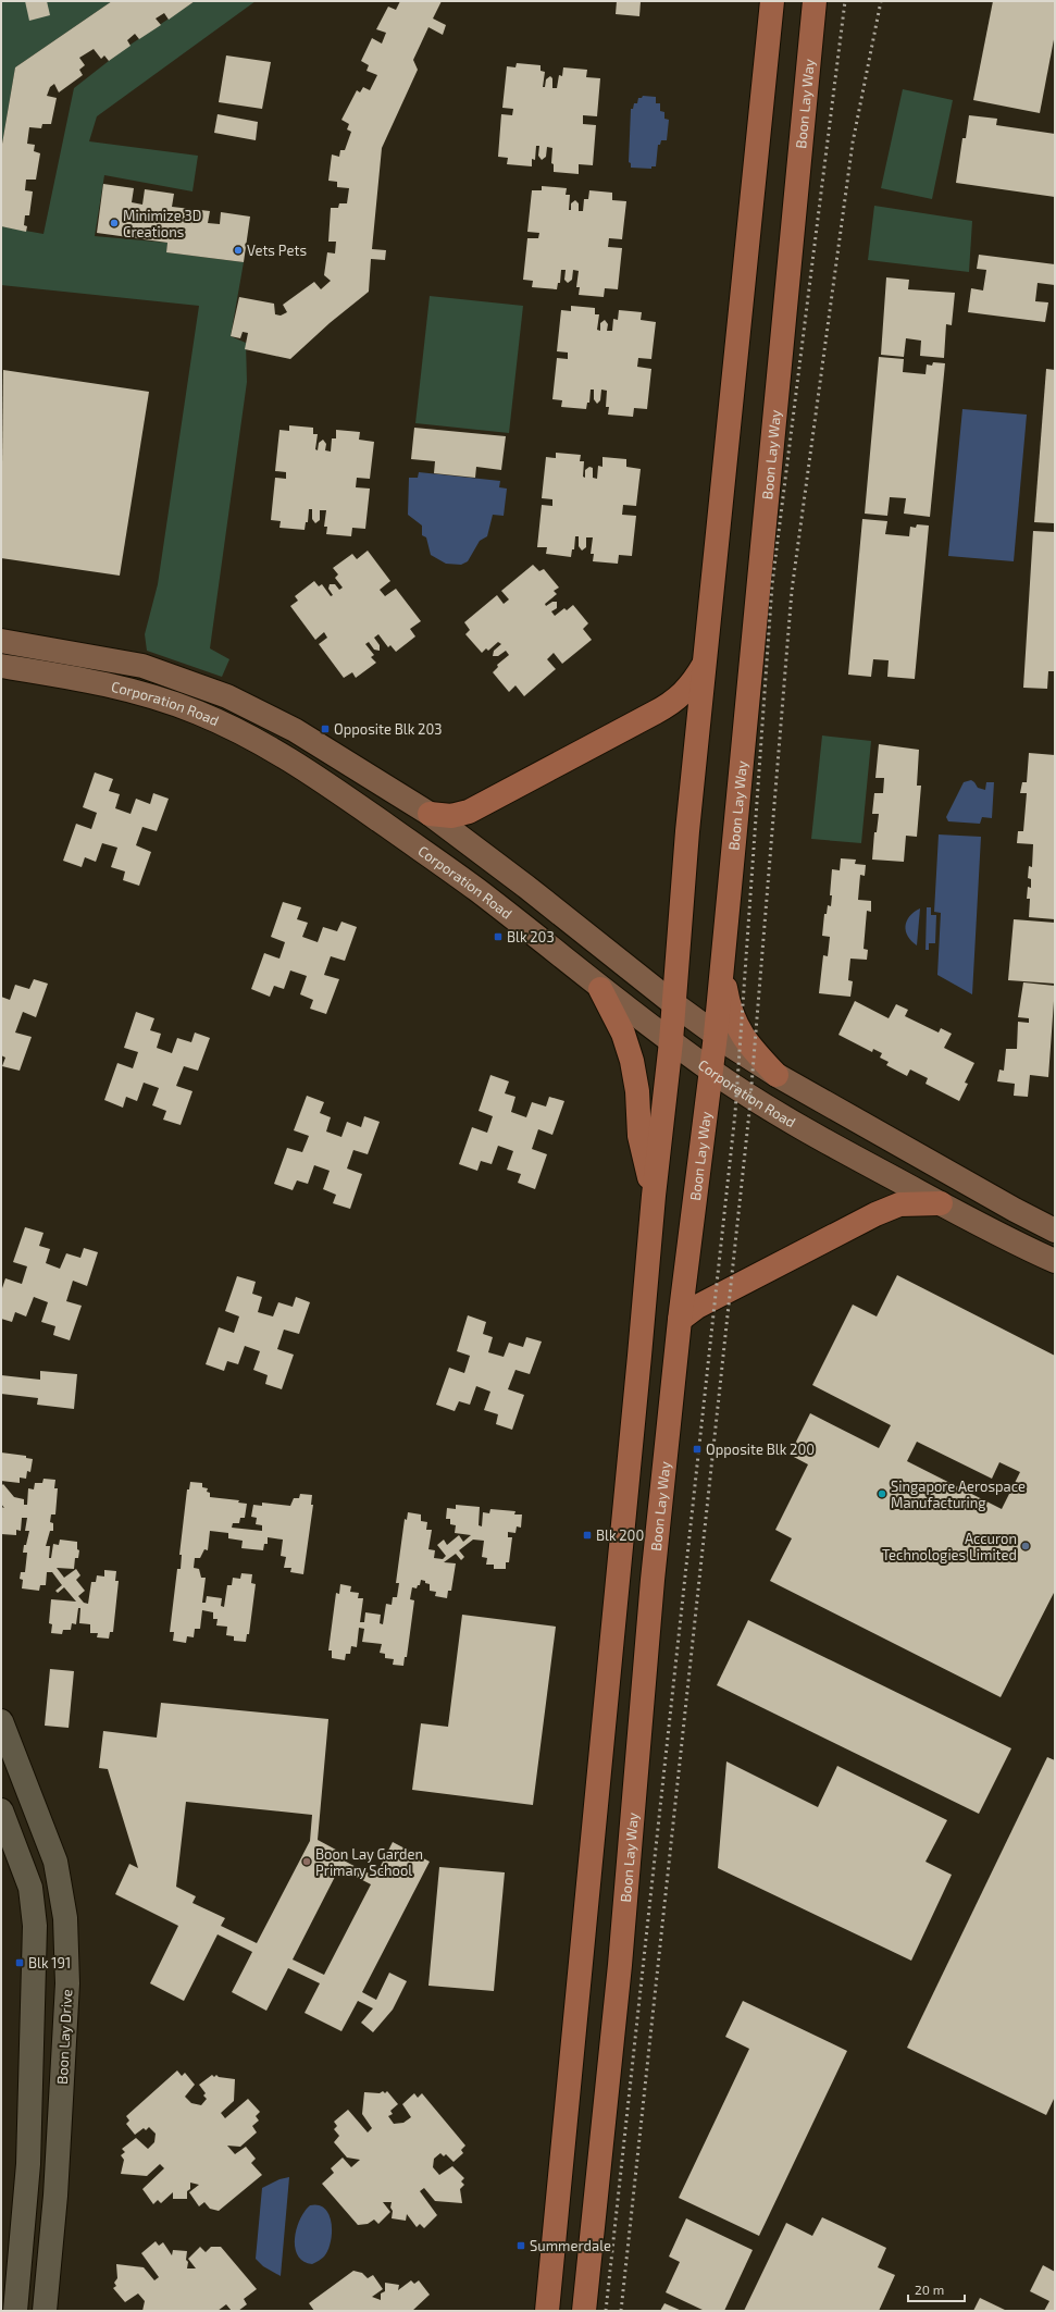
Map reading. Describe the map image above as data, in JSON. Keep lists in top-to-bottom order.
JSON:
{
  "streets": {
    "main road": ["Boon Lay Way", "Corporation Road"],
    "street": ["Boon Lay Drive"]
  },
  "crossings": [
    ["Boon Lay Way", "Corporation Road"]
  ],
  "places": {
    "other": [
      "Minimize 3D Creations",
      "Vets Pets",
      "Singapore Aerospace Manufacturing",
      "Accuron Technologies Limited",
      "Boon Lay Garden Primary School"
    ],
    "transit": [
      "Opposite Blk 203",
      "Blk 203",
      "Opposite Blk 200",
      "Blk 200",
      "Blk 191",
      "Summerdale"
    ]
  },
  "scale_bar": "20 m"
}
